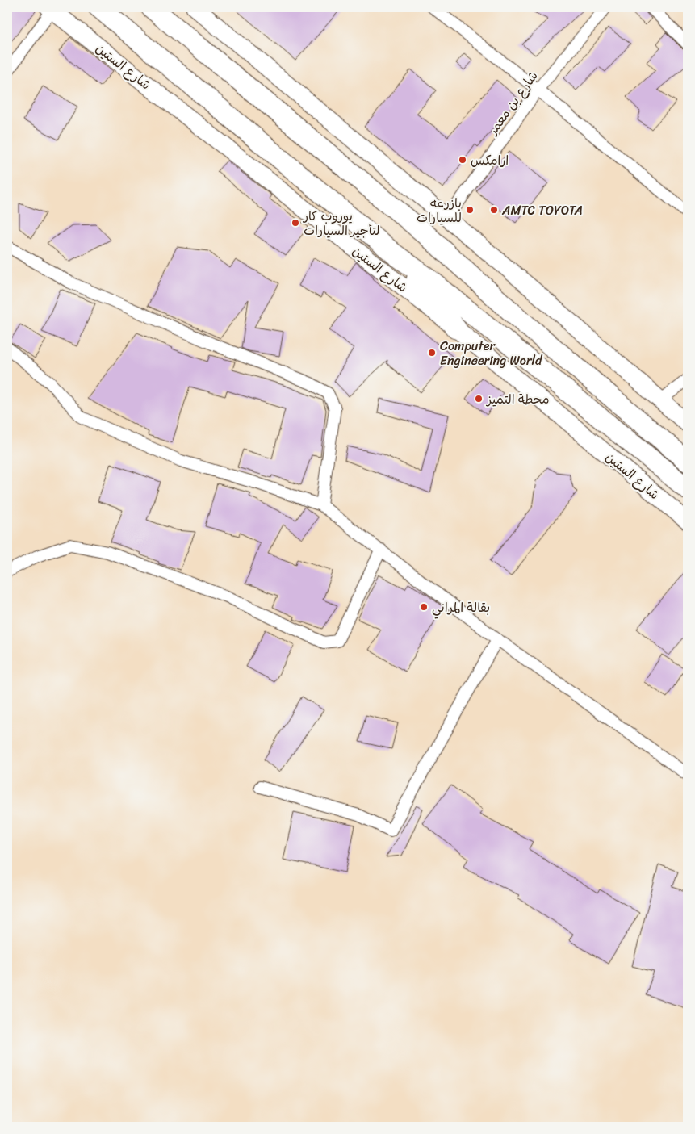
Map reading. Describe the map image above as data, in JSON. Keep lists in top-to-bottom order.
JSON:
{
  "streets": {
    "highway": ["شارع الستين"],
    "street": ["شارع بن معمر"]
  },
  "places": [
    "ارامكس",
    "بازرعه للسيارات",
    "AMTC TOYOTA",
    "يوروب كار لتأجير السيارات",
    "Computer Engineering World",
    "محطة التميز",
    "بقالة المراني"
  ]
}
